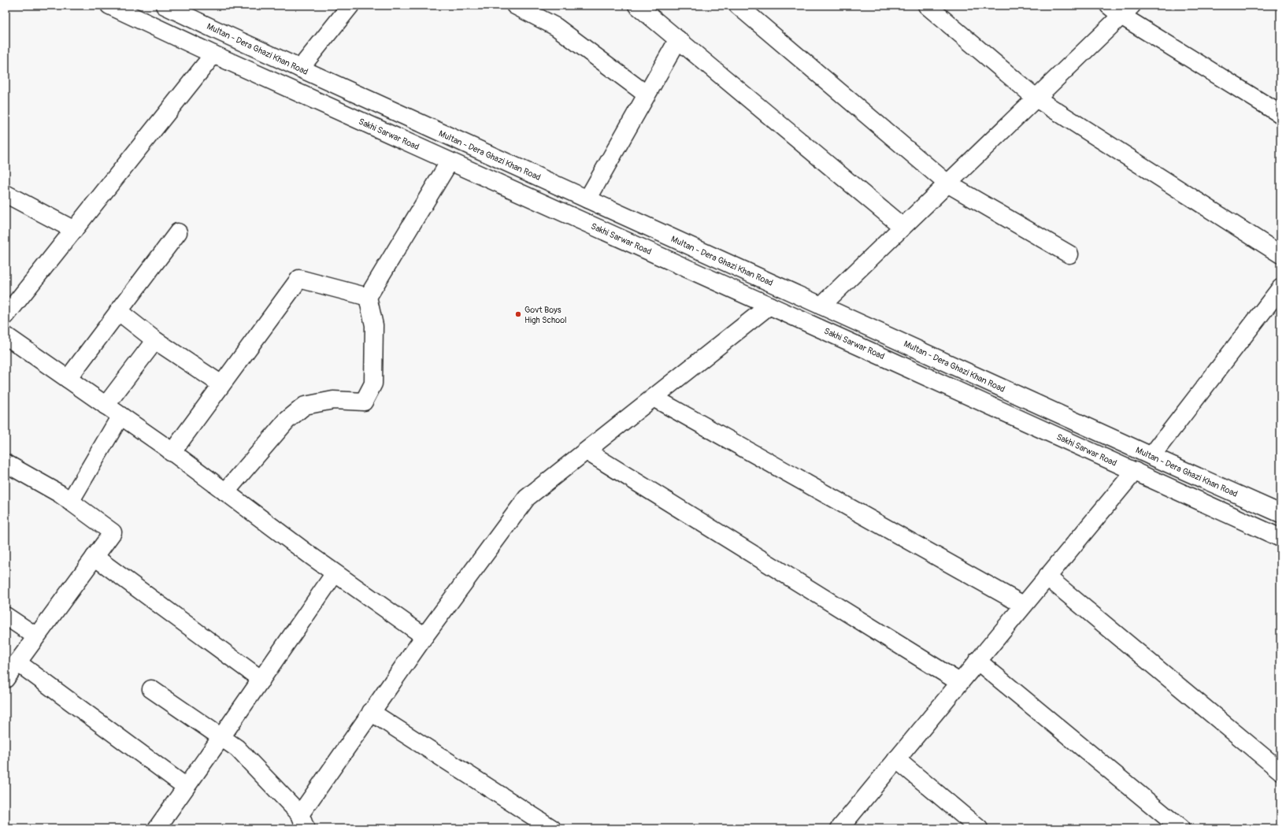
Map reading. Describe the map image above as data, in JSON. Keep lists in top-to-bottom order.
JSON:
{
  "streets": {
    "main road": ["Multan - Dera Ghazi Khan Road", "Sakhi Sarwar Road"]
  },
  "places": ["Govt Boys High School"]
}
